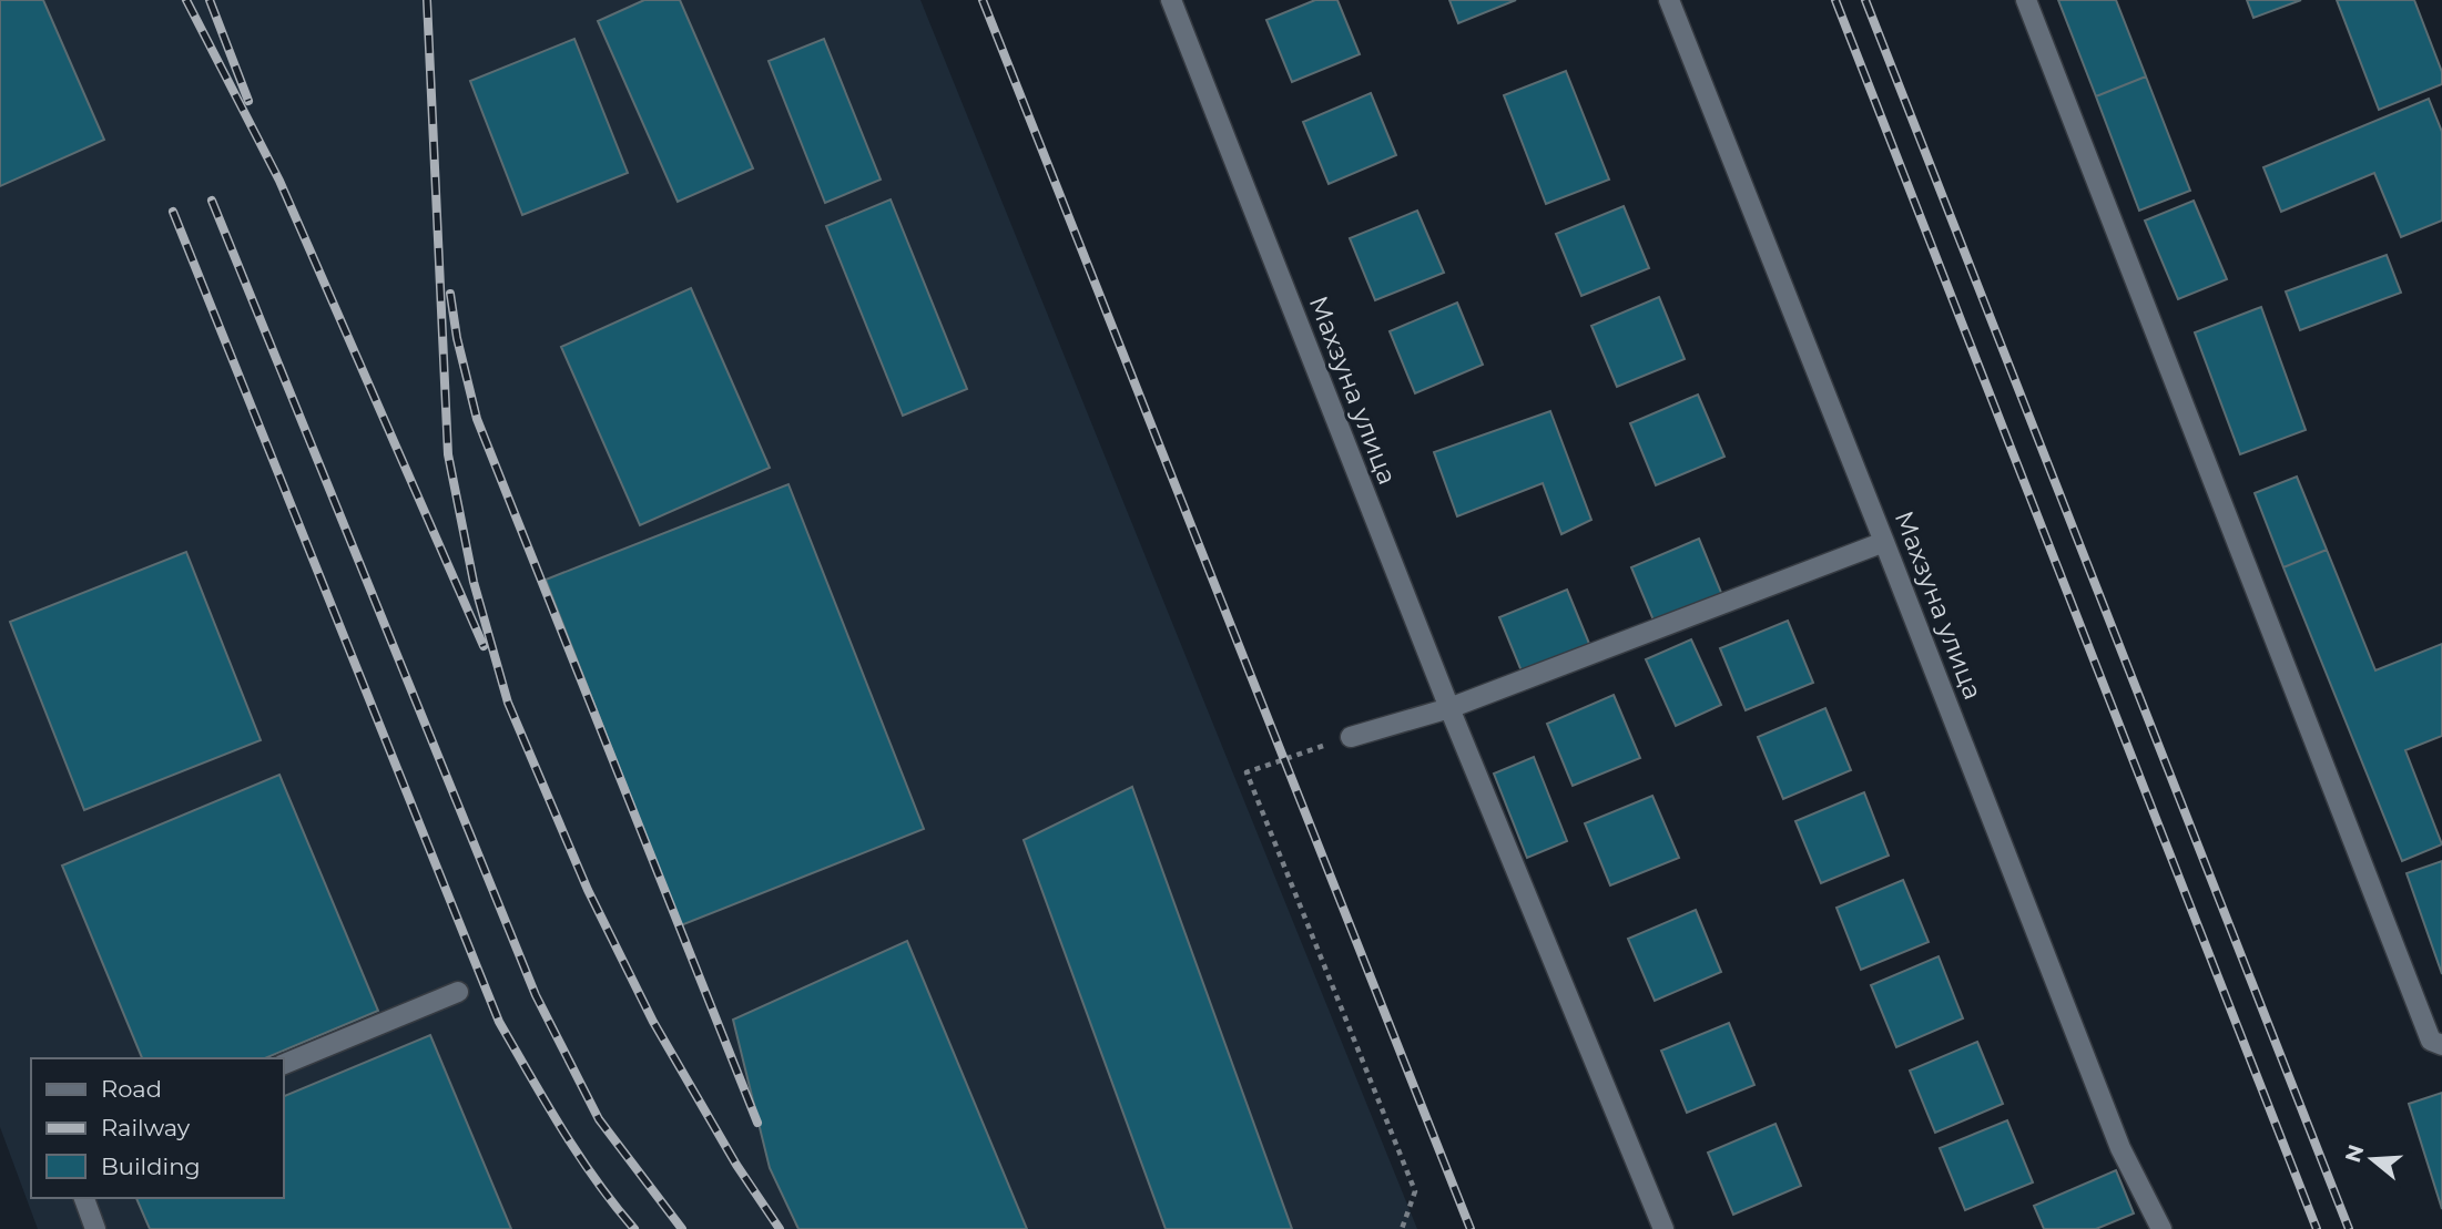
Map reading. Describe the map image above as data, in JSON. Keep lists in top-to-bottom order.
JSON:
{
  "streets": {
    "street": ["Махзуна улица"]
  },
  "legend": ["Road", "Railway", "Building"],
  "north": "left"
}
